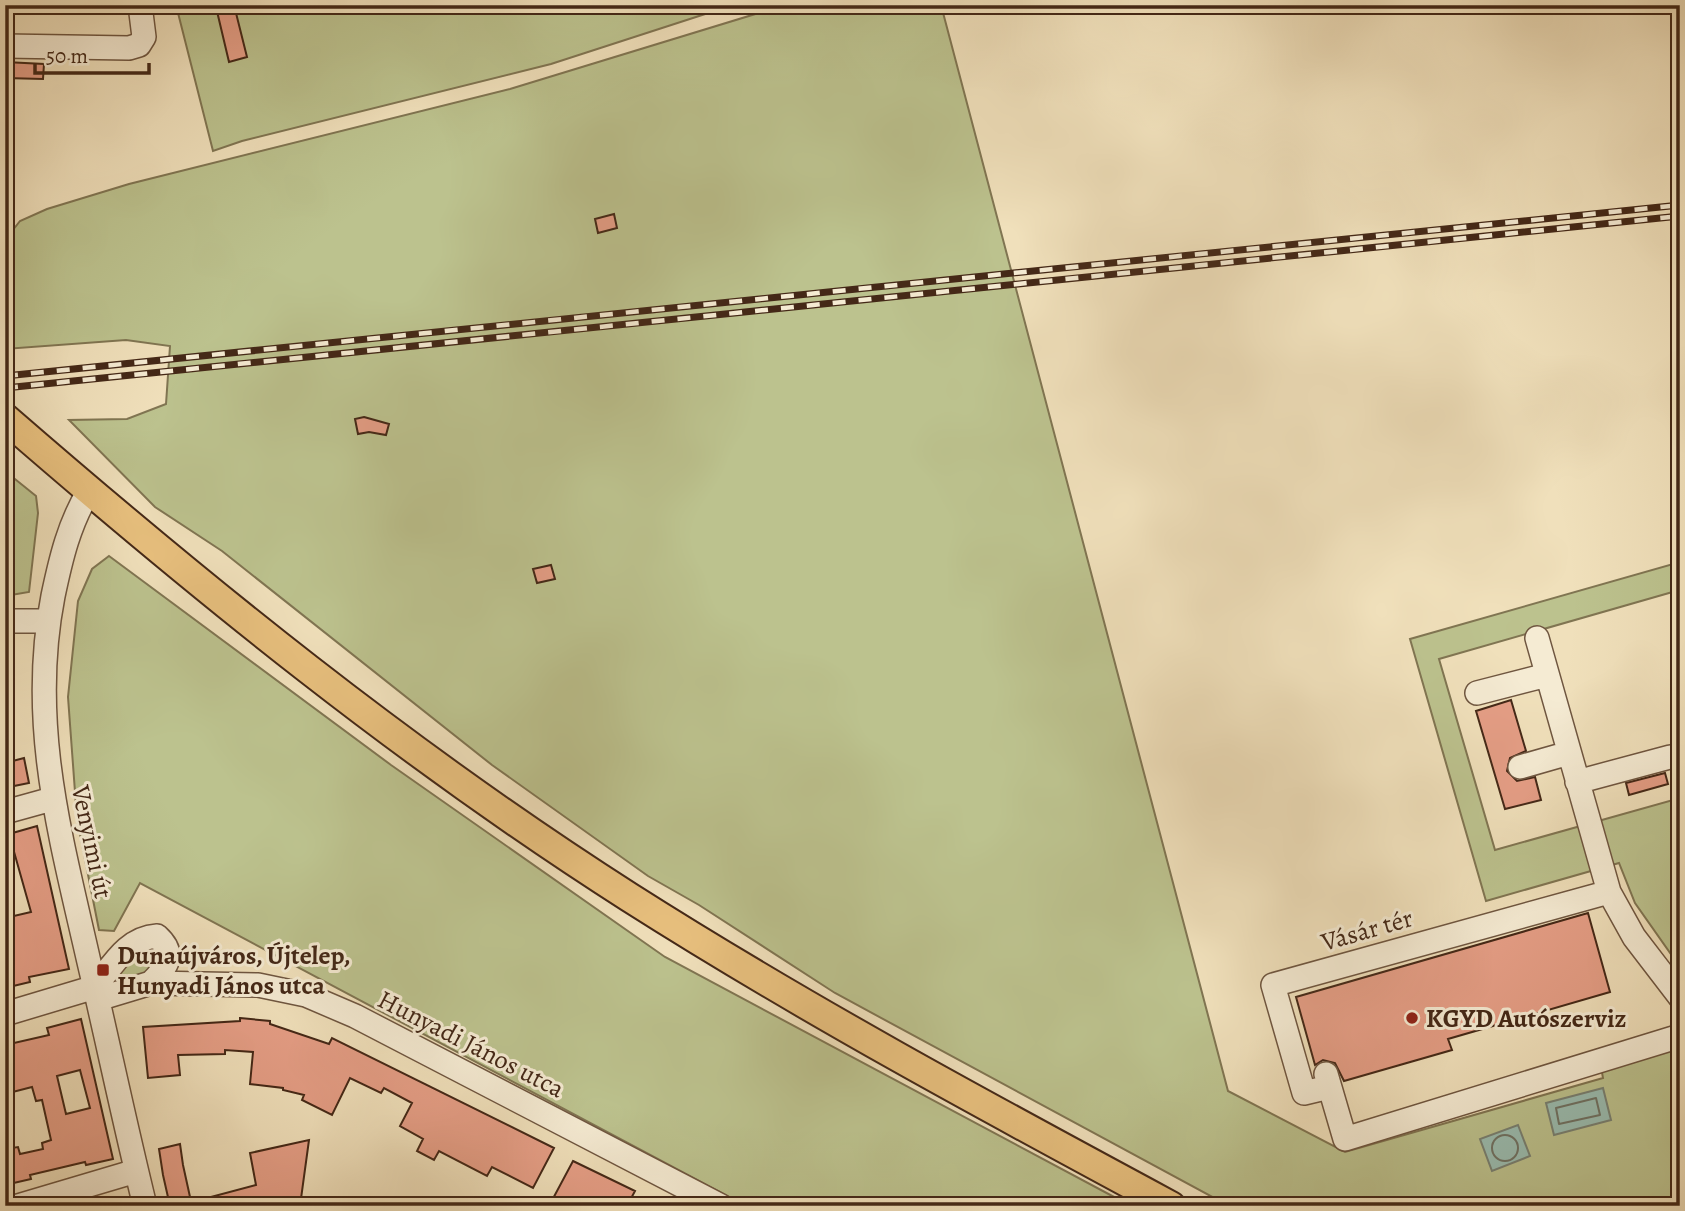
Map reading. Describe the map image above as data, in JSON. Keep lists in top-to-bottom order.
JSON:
{
  "streets": {
    "street": ["Venyimi út", "Vásár tér", "Hunyadi János utca"]
  },
  "crossings": [
    ["Venyimi út", "Hunyadi János utca"]
  ],
  "places": {
    "transit": ["Dunaújváros, Újtelep, Hunyadi János utca"],
    "other": ["KGYD Autószerviz"]
  },
  "scale_bar": "50 m"
}
